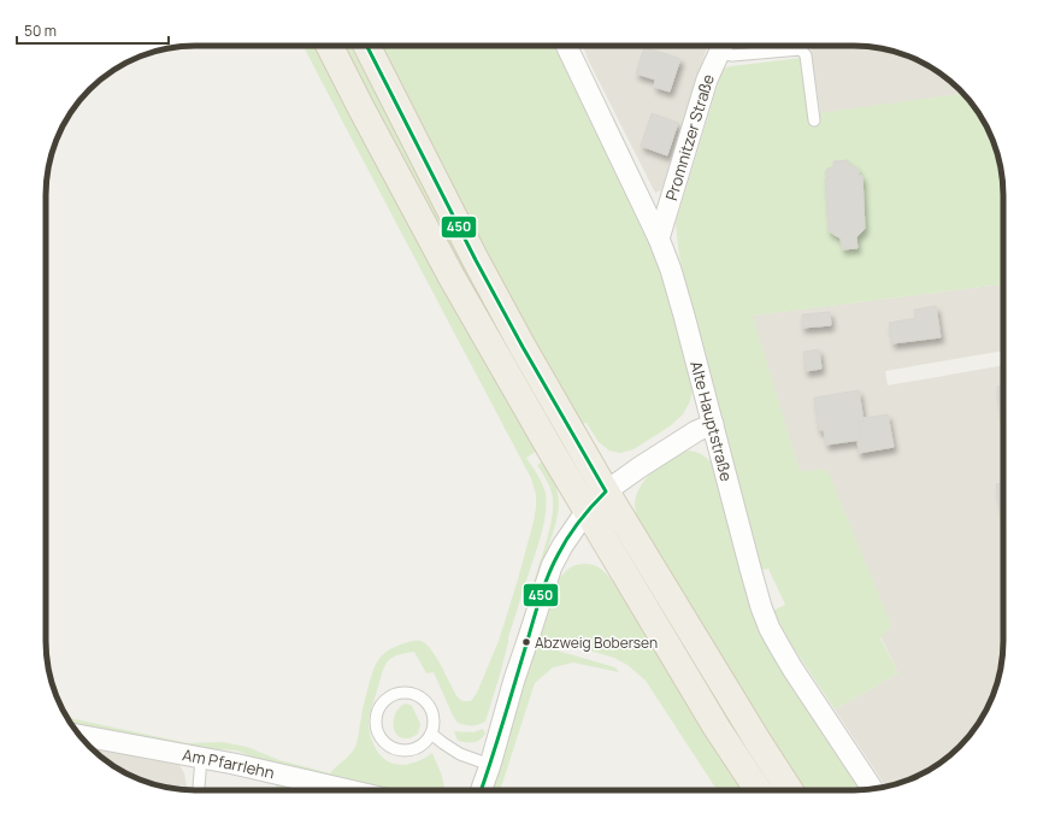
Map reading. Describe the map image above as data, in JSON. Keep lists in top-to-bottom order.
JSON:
{
  "streets": {
    "street": ["Promnitzer Straße", "Alte Hauptstraße", "Am Pfarrlehn"]
  },
  "crossings": [
    ["Promnitzer Straße", "Alte Hauptstraße"]
  ],
  "places": ["Abzweig Bobersen"],
  "lines": ["transit line 450"],
  "scale_bar": "50 m"
}
